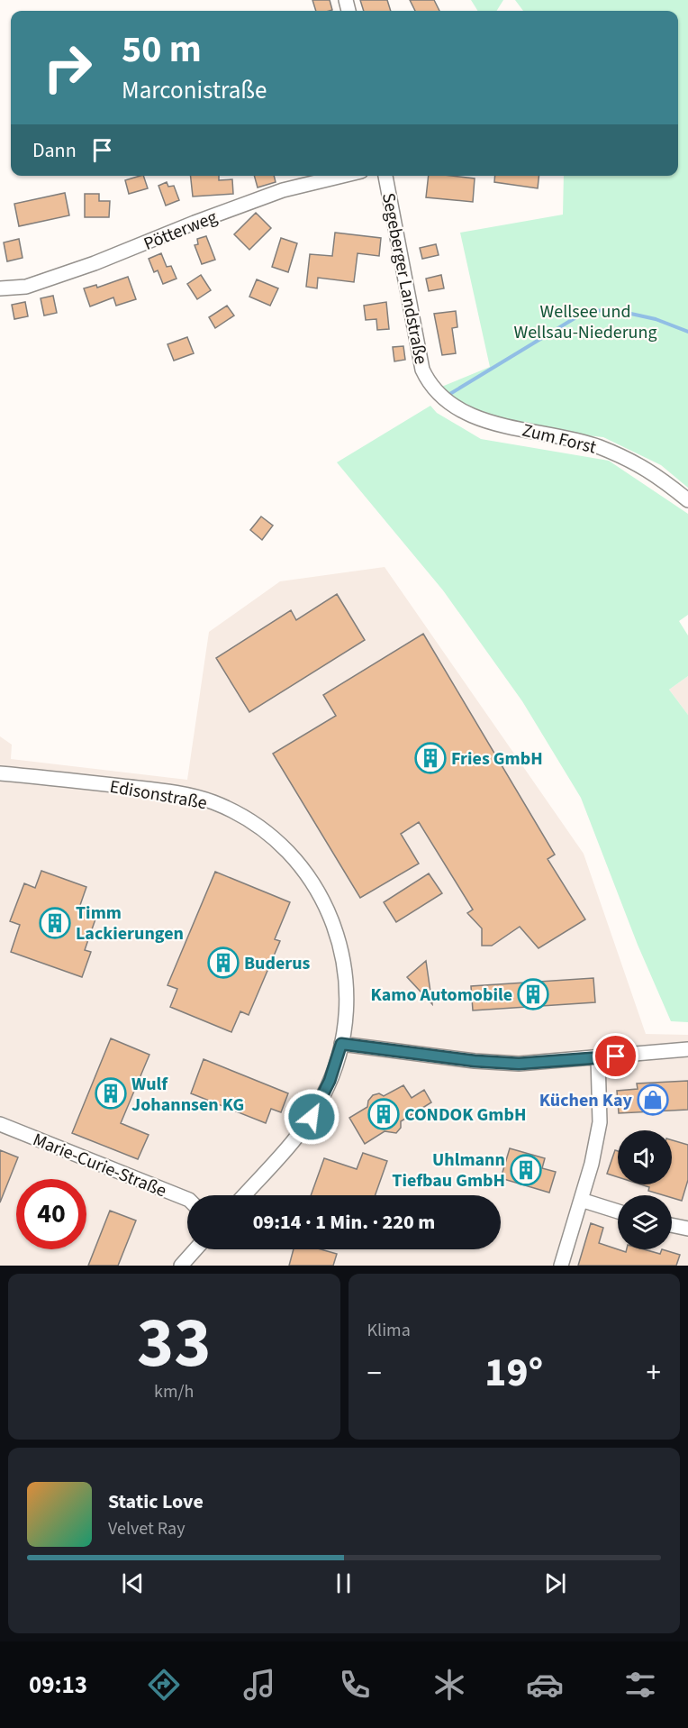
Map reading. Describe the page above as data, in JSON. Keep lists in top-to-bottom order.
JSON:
{
  "streets": {
    "street": [
      "Pötterweg",
      "Segeberger Landstraße",
      "Zum Forst",
      "Edisonstraße",
      "Marie-Curie-Straße"
    ]
  },
  "crossings": [
    ["Segeberger Landstraße", "Zum Forst"]
  ],
  "parks": ["Wellsee und Wellsau-Niederung"],
  "places": {
    "building": [
      "Fries GmbH",
      "Timm Lackierungen",
      "Buderus",
      "Kamo Automobile",
      "Wulf Johannsen KG",
      "CONDOK GmbH",
      "Uhlmann Tiefbau GmbH"
    ],
    "shop": ["Küchen Kay"]
  },
  "page": {
    "turn": ["50 m", "Marconistraße"],
    "then": "Dann",
    "limit": "40",
    "trip": "09:14 · 1 Min. · 220 m",
    "tile": [
      ["33", "km/h"],
      "Klima"
    ],
    "heat": ["−", "19°", "+"],
    "song": ["Static Love", "Velvet Ray"],
    "tabs": "09:13"
  }
}
